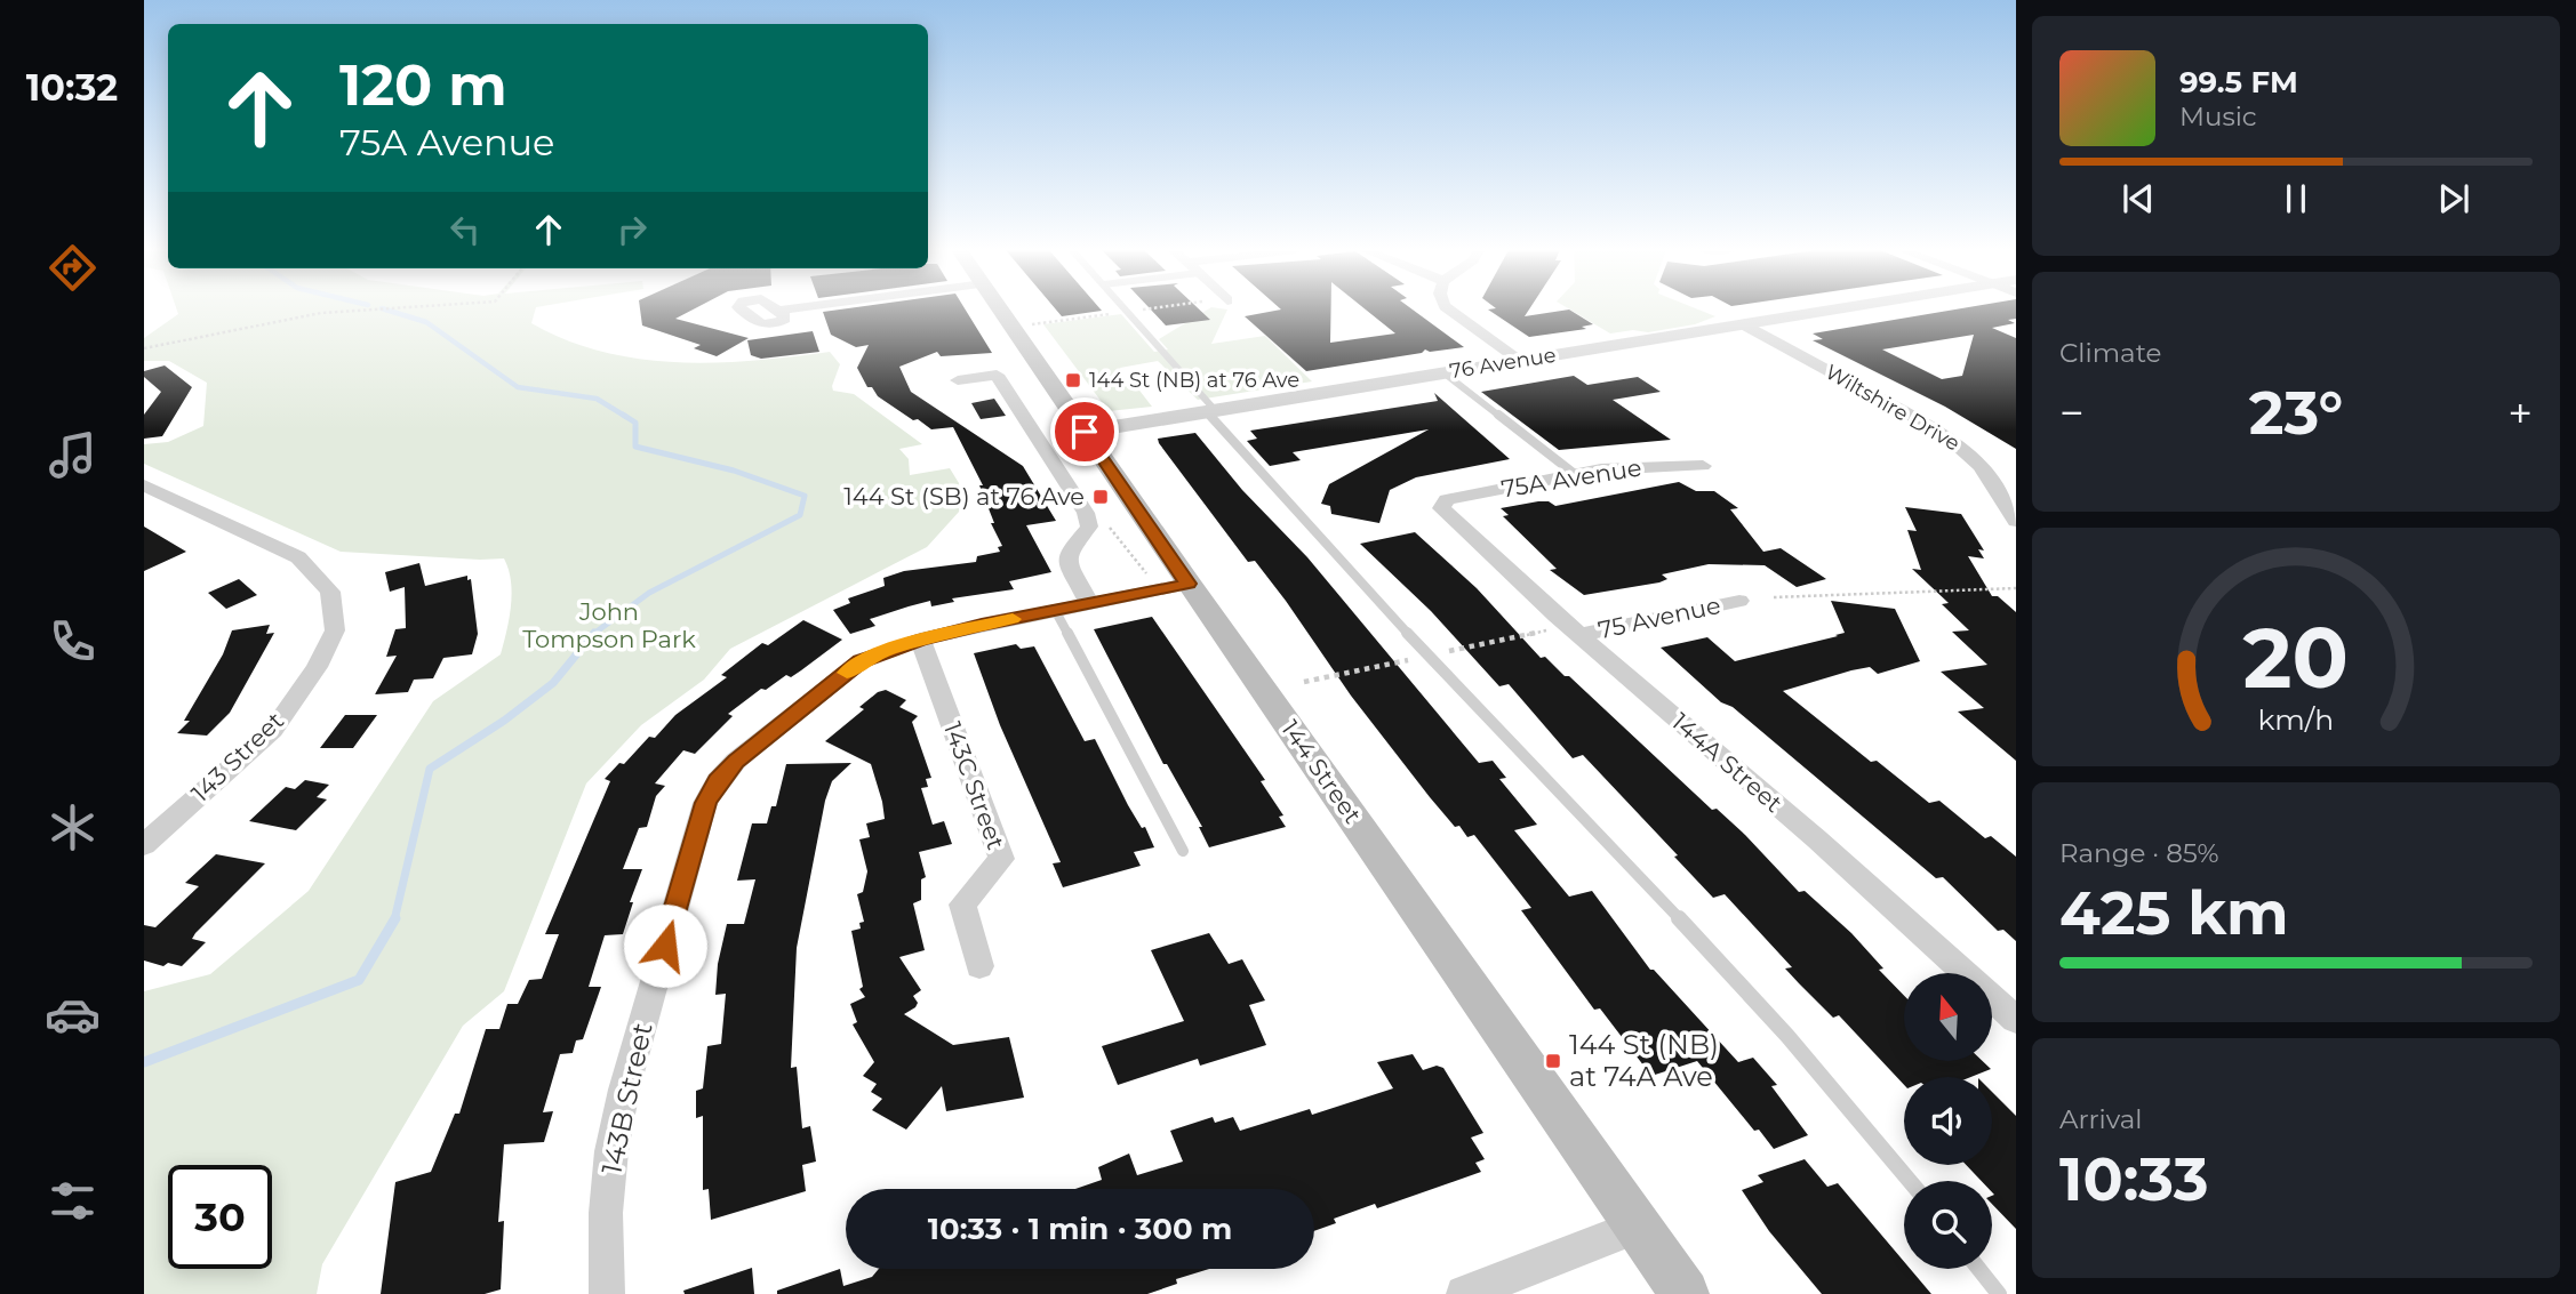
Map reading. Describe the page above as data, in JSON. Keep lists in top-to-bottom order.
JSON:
{
  "streets": {
    "main road": ["144 Street"],
    "street": [
      "76 Avenue",
      "Wiltshire Drive",
      "75A Avenue",
      "75 Avenue",
      "143 Street",
      "144A Street",
      "143C Street",
      "143B Street"
    ]
  },
  "crossings": [
    ["76 Avenue", "Wiltshire Drive"],
    ["76 Avenue", "144 Street"],
    ["75A Avenue", "144A Street"],
    ["75 Avenue", "144A Street"],
    ["143C Street", "143B Street"]
  ],
  "parks": ["John Tompson Park"],
  "places": {
    "transit": ["144 St (NB) at 76 Ave", "144 St (SB) at 76 Ave", "144 St (NB) at 74A Ave"]
  },
  "north": "top",
  "page": {
    "tabs": "10:32",
    "turn": ["120 m", "75A Avenue"],
    "song": ["99.5 FM", "Music"],
    "tile": [
      "Climate",
      ["Range · 85%", "425 km"],
      ["Arrival", "10:33"]
    ],
    "heat": ["−", "23°", "+"],
    "limit": "30",
    "trip": "10:33 · 1 min · 300 m",
    "gauge": ["20", "km/h"]
  }
}
